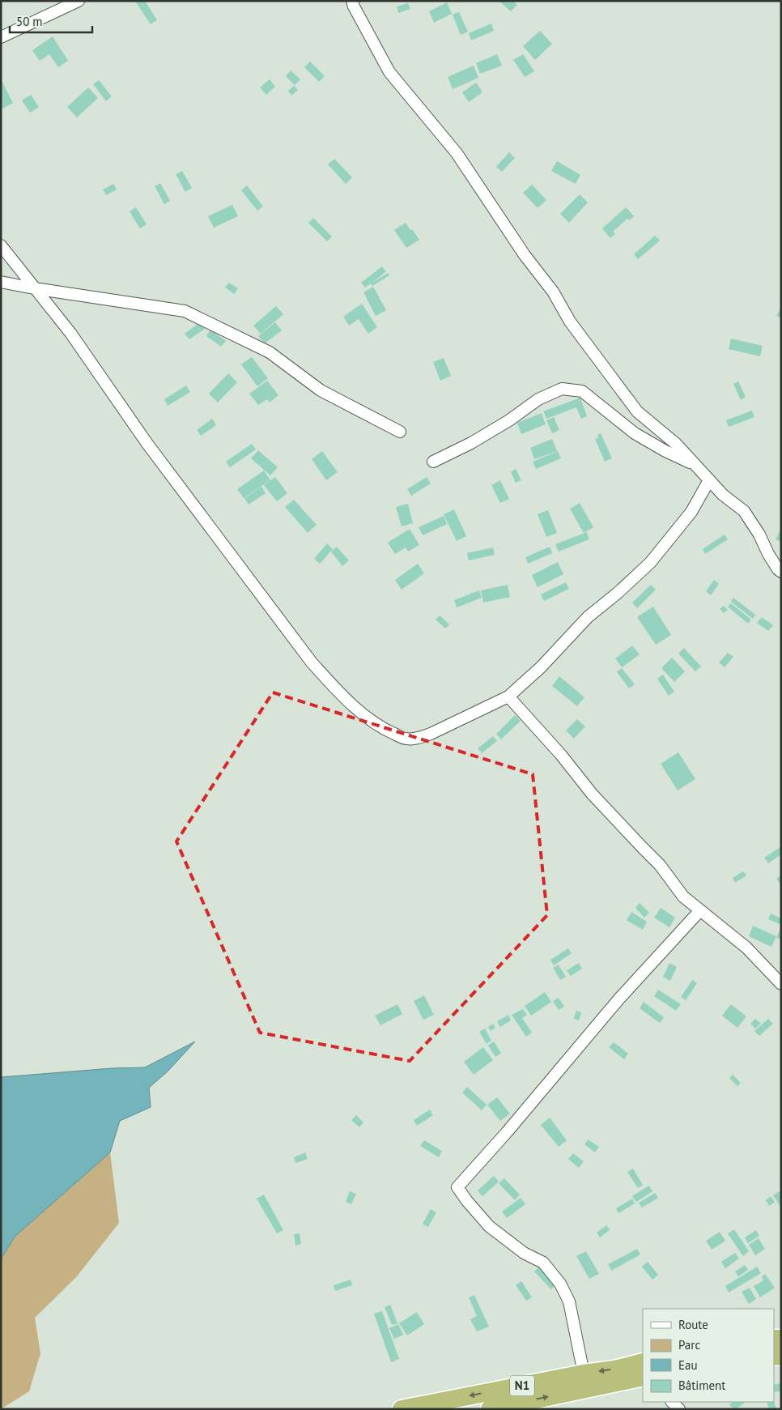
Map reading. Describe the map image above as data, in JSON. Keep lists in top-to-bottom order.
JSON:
{
  "streets": {
    "highway": ["N1"]
  },
  "legend": [
    "Route",
    "Parc",
    "Eau",
    "Bâtiment"
  ],
  "scale_bar": "50 m"
}
